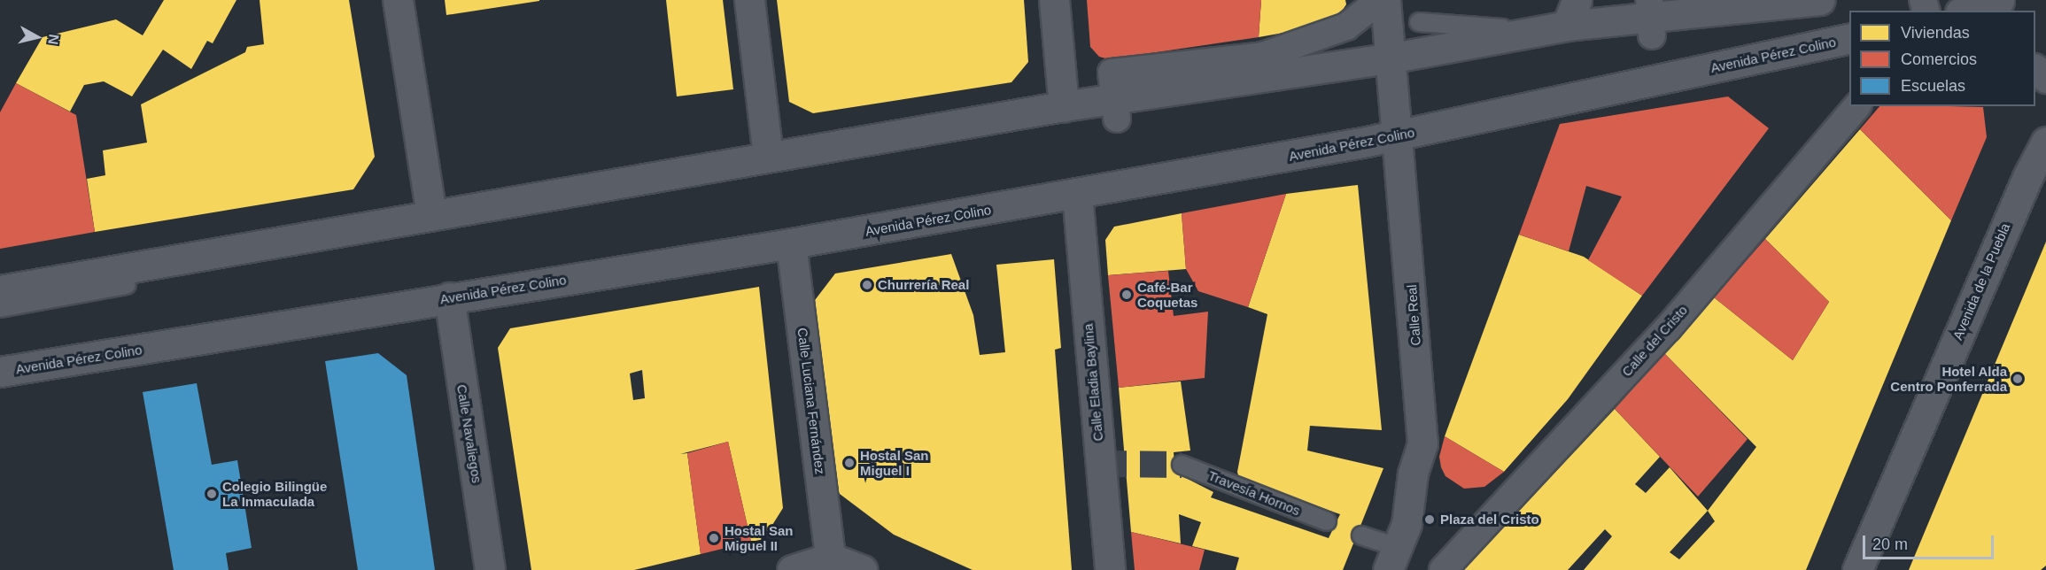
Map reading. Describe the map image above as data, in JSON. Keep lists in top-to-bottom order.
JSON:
{
  "streets": {
    "street": [
      "Avenida Pérez Colino",
      "Avenida de la Puebla",
      "Calle Real",
      "Calle del Cristo",
      "Calle Eladia Baylina",
      "Calle Luciana Fernández",
      "Calle Navaliegos"
    ],
    "lane": ["Travesía Hornos"]
  },
  "crossings": [
    ["Avenida Pérez Colino", "Calle Real"],
    ["Avenida Pérez Colino", "Calle Eladia Baylina"],
    ["Avenida Pérez Colino", "Calle Luciana Fernández"],
    ["Avenida Pérez Colino", "Calle Navaliegos"]
  ],
  "places": [
    "Churrería Real",
    "Café-Bar Coquetas",
    "Hotel Alda Centro Ponferrada",
    "Hostal San Miguel I",
    "Colegio Bilingüe La Inmaculada",
    "Plaza del Cristo",
    "Hostal San Miguel II"
  ],
  "legend": ["Viviendas", "Comercios", "Escuelas"],
  "scale_bar": "20 m",
  "north": "right"
}
